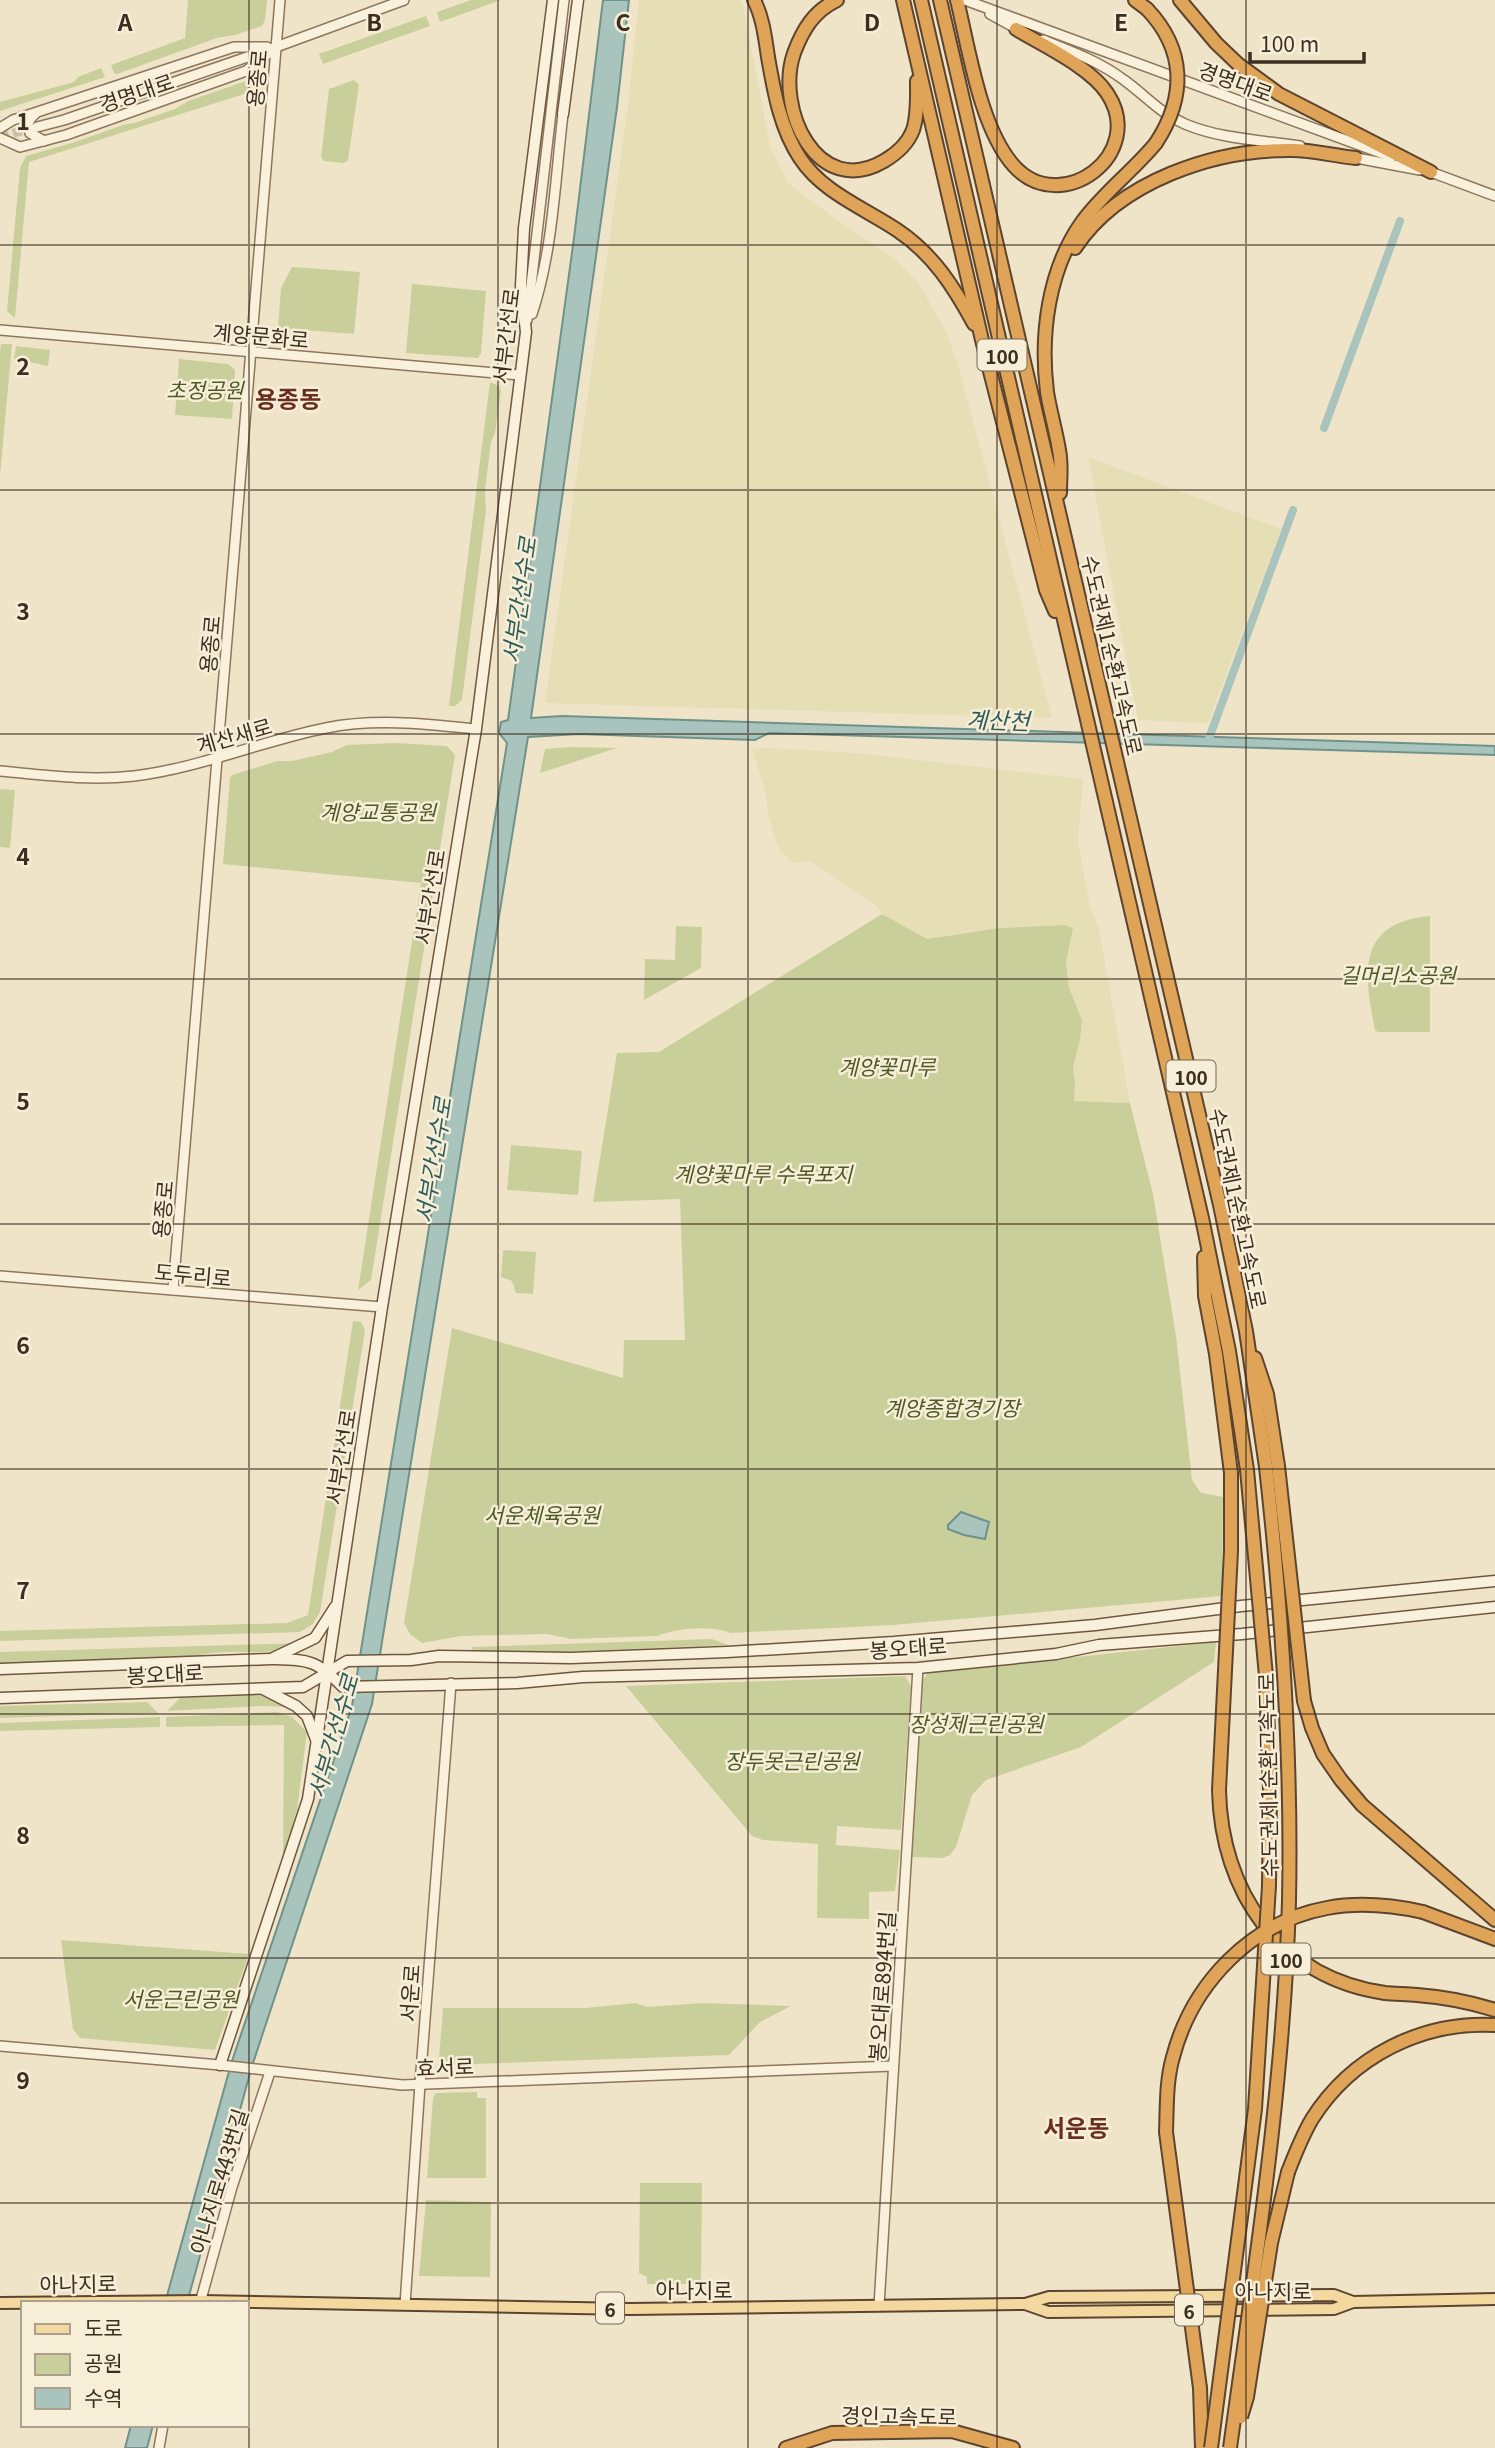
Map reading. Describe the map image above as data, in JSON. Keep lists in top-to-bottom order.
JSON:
{
  "streets": {
    "highway": ["100", "수도권제1순환고속도로", "경인고속도로"],
    "main road": [
      "서부간선로",
      "봉오대로",
      "아나지로",
      "6"
    ],
    "street": [
      "용종로",
      "경명대로",
      "계양문화로",
      "계산새로",
      "도두리로",
      "봉오대로894번길",
      "서운로",
      "효서로",
      "아나지로443번길"
    ]
  },
  "crossings": [
    ["용종로", "경명대로"],
    ["용종로", "계양문화로"],
    ["용종로", "계산새로"],
    ["용종로", "도두리로"],
    ["계양문화로", "서부간선로"],
    ["서부간선로", "계산새로"],
    ["서부간선로", "도두리로"],
    ["서부간선로", "봉오대로"],
    ["서부간선로", "효서로"],
    ["봉오대로", "봉오대로894번길"],
    ["봉오대로", "서운로"],
    ["봉오대로894번길", "효서로"],
    ["봉오대로894번길", "아나지로"],
    ["서운로", "효서로"],
    ["서운로", "아나지로"],
    ["효서로", "아나지로443번길"]
  ],
  "districts": ["용종동", "서운동"],
  "water": ["서부간선수로", "계산천"],
  "parks": [
    "초정공원",
    "계양교통공원",
    "길머리소공원",
    "계양꽃마루",
    "계양꽃마루 수목포지",
    "계양종합경기장",
    "서운체육공원",
    "장성제근린공원",
    "장두못근린공원",
    "서운근린공원"
  ],
  "legend": ["도로", "공원", "수역"],
  "scale_bar": "100 m",
  "grid": {
    "columns": [
      "A",
      "B",
      "C",
      "D",
      "E"
    ],
    "rows": [
      "1",
      "2",
      "3",
      "4",
      "5",
      "6",
      "7",
      "8",
      "9"
    ]
  }
}
